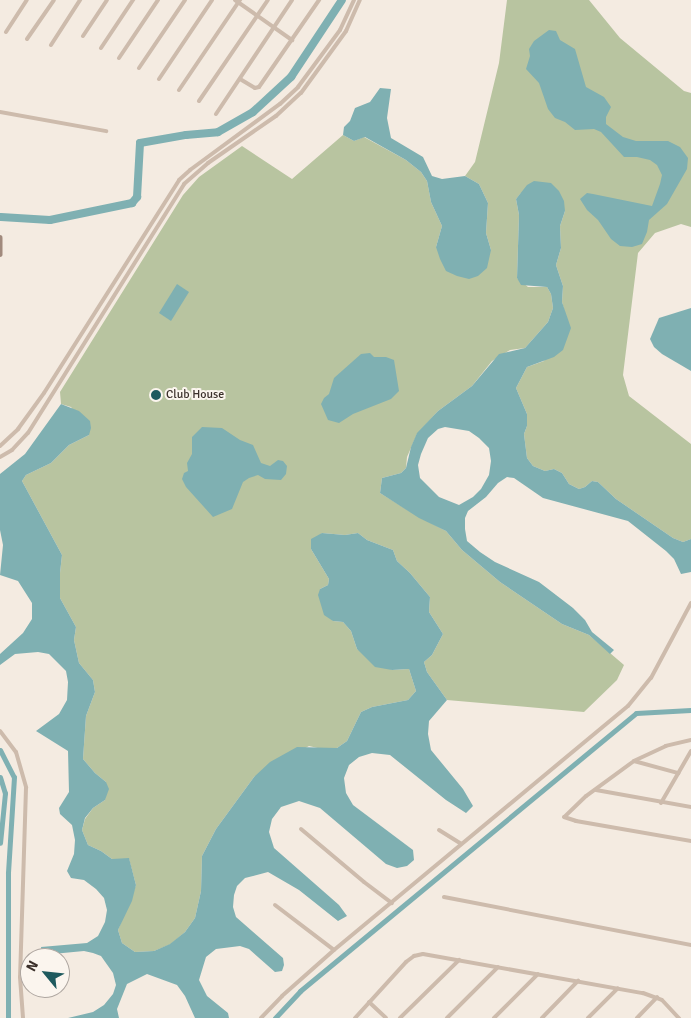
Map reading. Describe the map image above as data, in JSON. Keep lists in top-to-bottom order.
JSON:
{
  "places": ["Club House"],
  "north": "top left"
}
